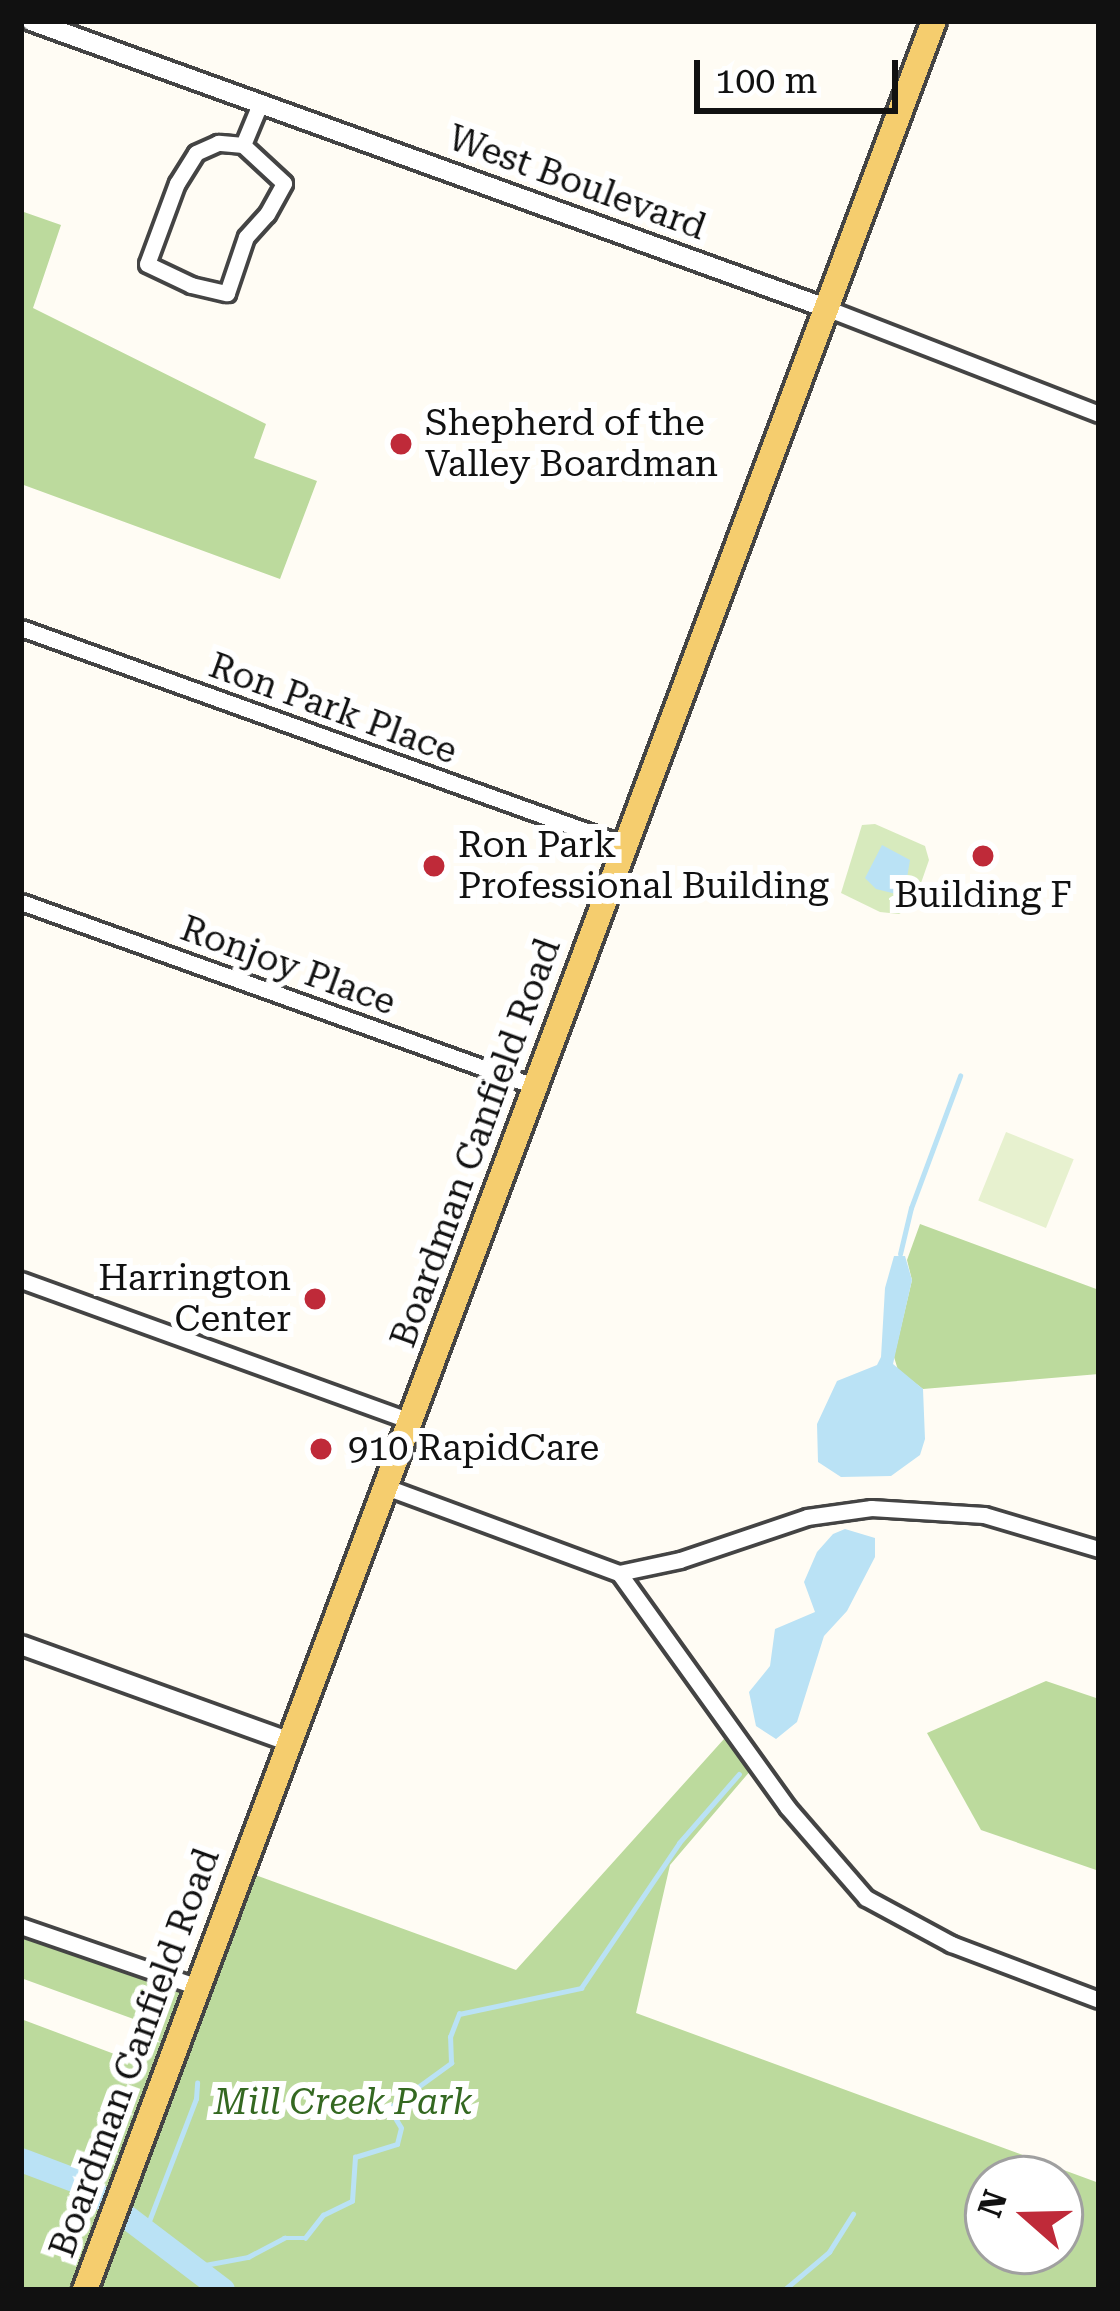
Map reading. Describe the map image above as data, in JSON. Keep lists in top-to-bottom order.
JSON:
{
  "streets": {
    "main road": ["Boardman Canfield Road"],
    "street": ["West Boulevard", "Ron Park Place", "Ronjoy Place"]
  },
  "crossings": [
    ["West Boulevard", "Boardman Canfield Road"],
    ["Ron Park Place", "Boardman Canfield Road"],
    ["Ronjoy Place", "Boardman Canfield Road"]
  ],
  "parks": ["Mill Creek Park"],
  "places": [
    "Shepherd of the Valley Boardman",
    "Building F",
    "Ron Park Professional Building",
    "Harrington Center",
    "910 RapidCare"
  ],
  "scale_bar": "100 m",
  "north": "left"
}
